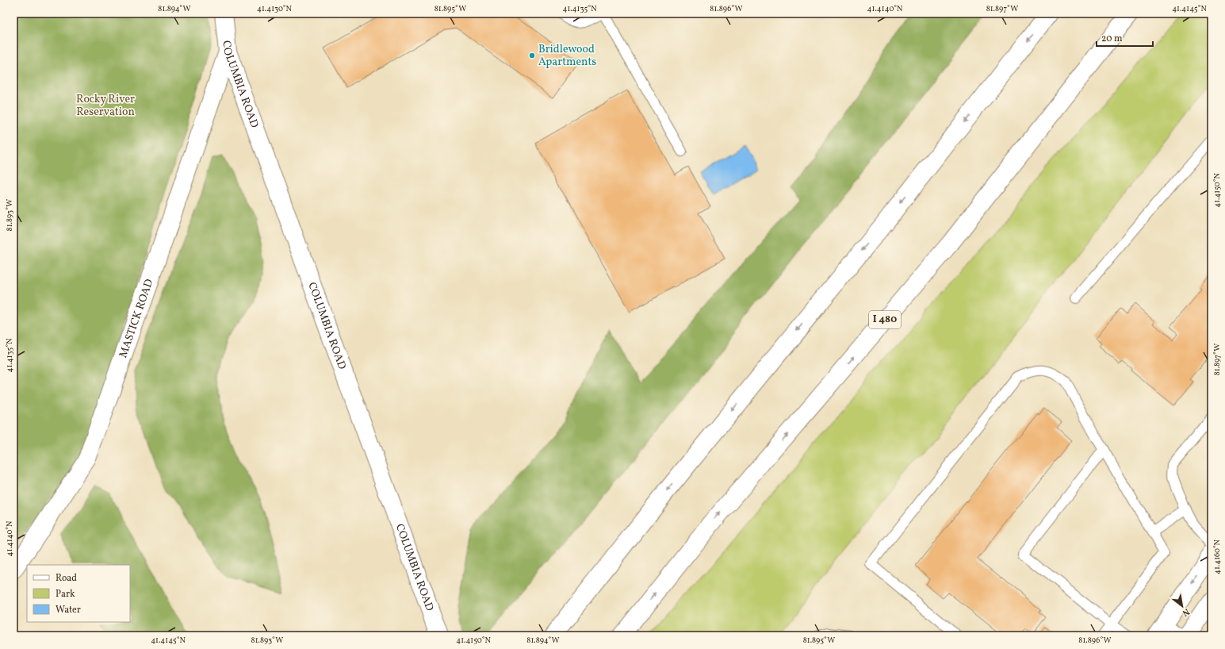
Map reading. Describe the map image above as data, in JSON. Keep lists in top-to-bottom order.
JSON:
{
  "streets": {
    "main road": ["COLUMBIA ROAD", "MASTICK ROAD", "I 480"]
  },
  "crossings": [
    ["COLUMBIA ROAD", "MASTICK ROAD"]
  ],
  "parks": ["Rocky River Reservation"],
  "places": ["Bridlewood Apartments"],
  "legend": ["Road", "Park", "Water"],
  "scale_bar": "20 m",
  "north": "bottom right",
  "coordinates": [
    "81.894°W",
    "41.4130°N",
    "81.895°W",
    "41.4135°N",
    "81.896°W",
    "41.4140°N",
    "81.897°W",
    "41.4145°N",
    "41.4150°N",
    "81.893°W",
    "41.4160°N"
  ]
}
